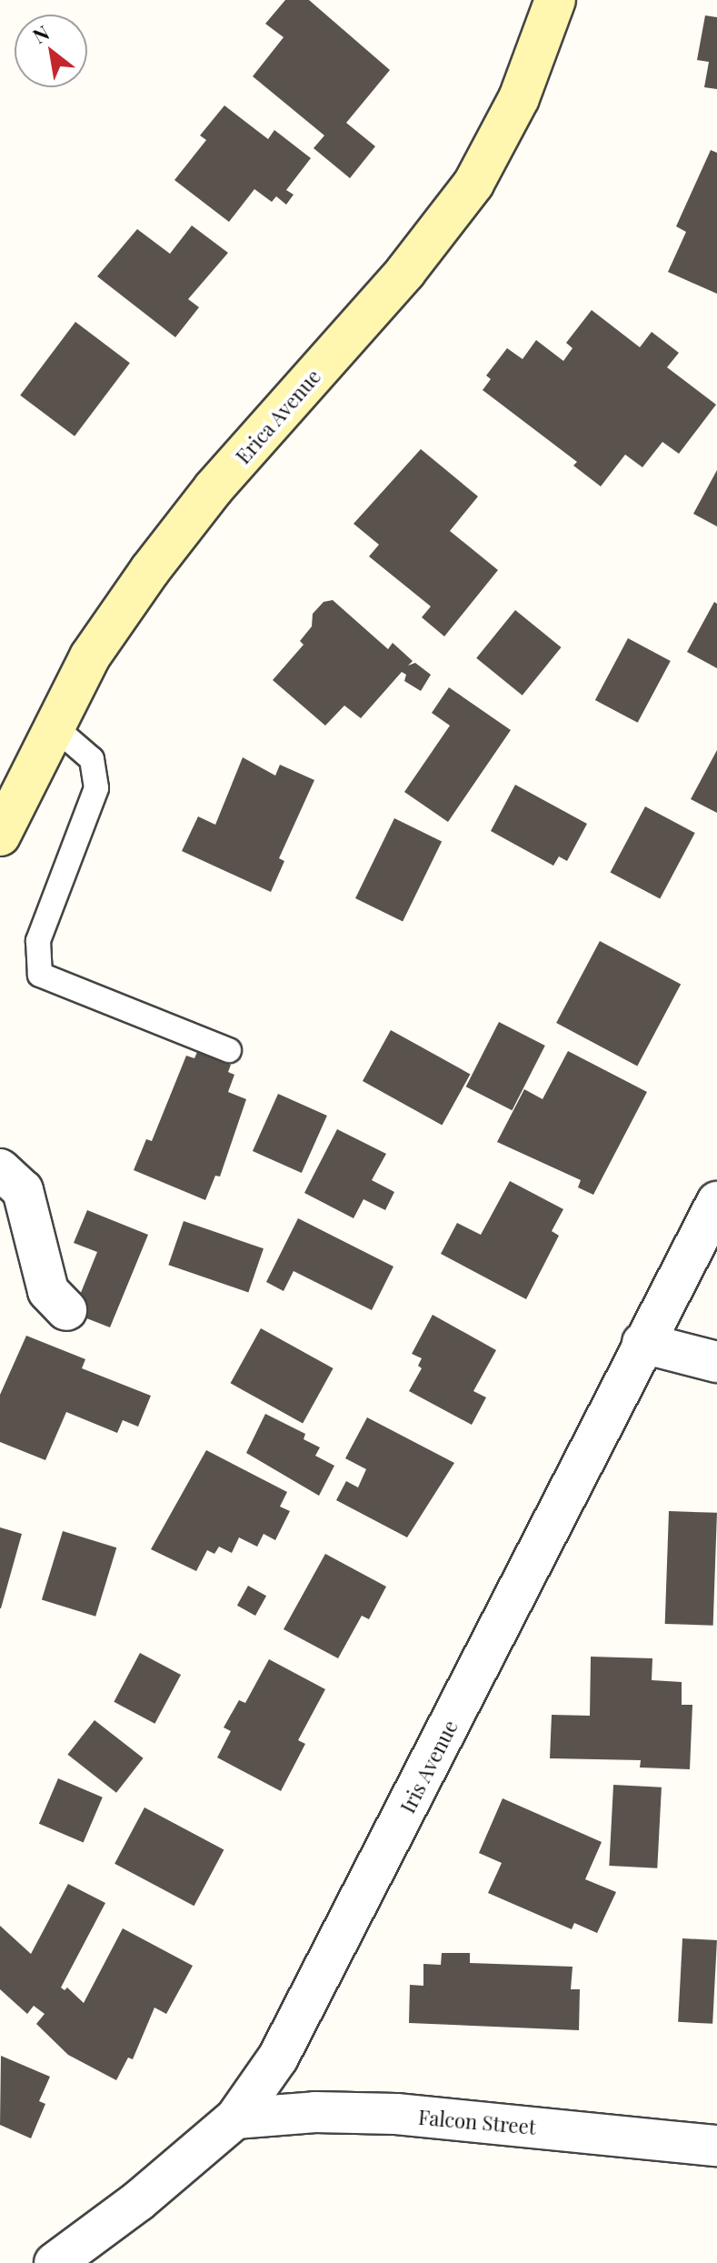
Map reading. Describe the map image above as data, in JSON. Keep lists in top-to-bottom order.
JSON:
{
  "streets": {
    "street": ["Erica Avenue", "Iris Avenue", "Falcon Street"]
  },
  "crossings": [
    ["Iris Avenue", "Falcon Street"]
  ],
  "north": "top left"
}
